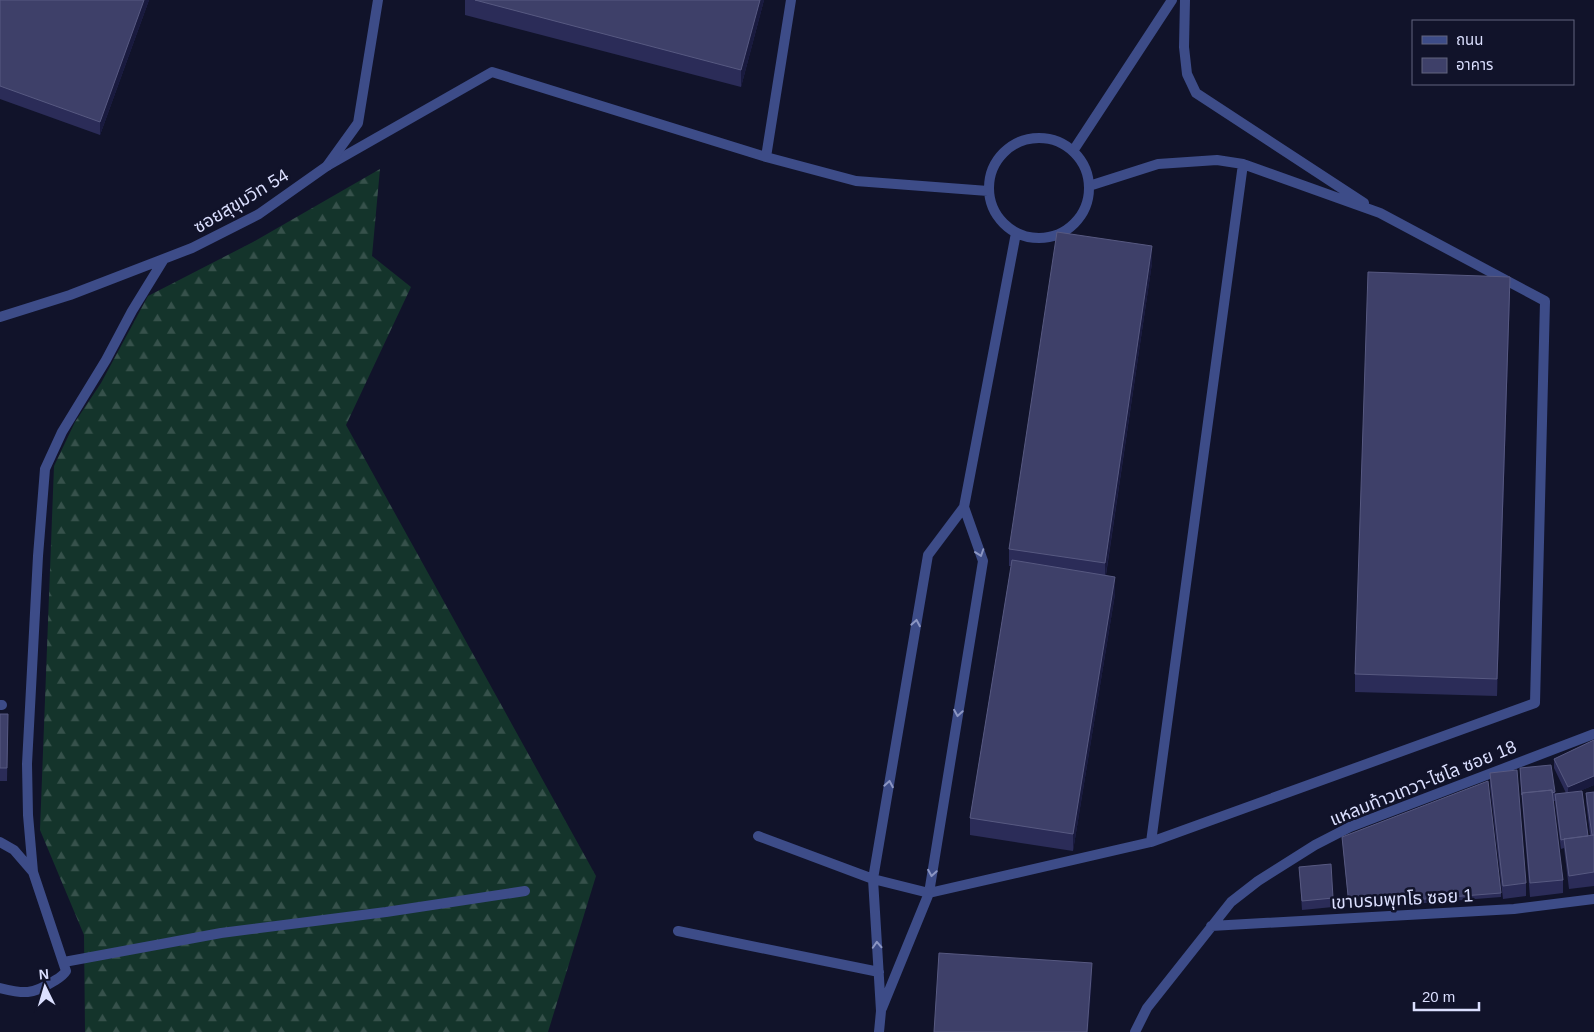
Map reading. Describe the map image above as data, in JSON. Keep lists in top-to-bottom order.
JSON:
{
  "streets": {
    "street": ["ซอยสุขุมวิท 54", "แหลมท้าวเทวา-ไซโล ซอย 18", "เขาบรมพุทโธ ซอย 1"]
  },
  "crossings": [
    ["แหลมท้าวเทวา-ไซโล ซอย 18", "เขาบรมพุทโธ ซอย 1"]
  ],
  "legend": ["ถนน", "อาคาร"],
  "scale_bar": "20 m",
  "north": "top"
}
